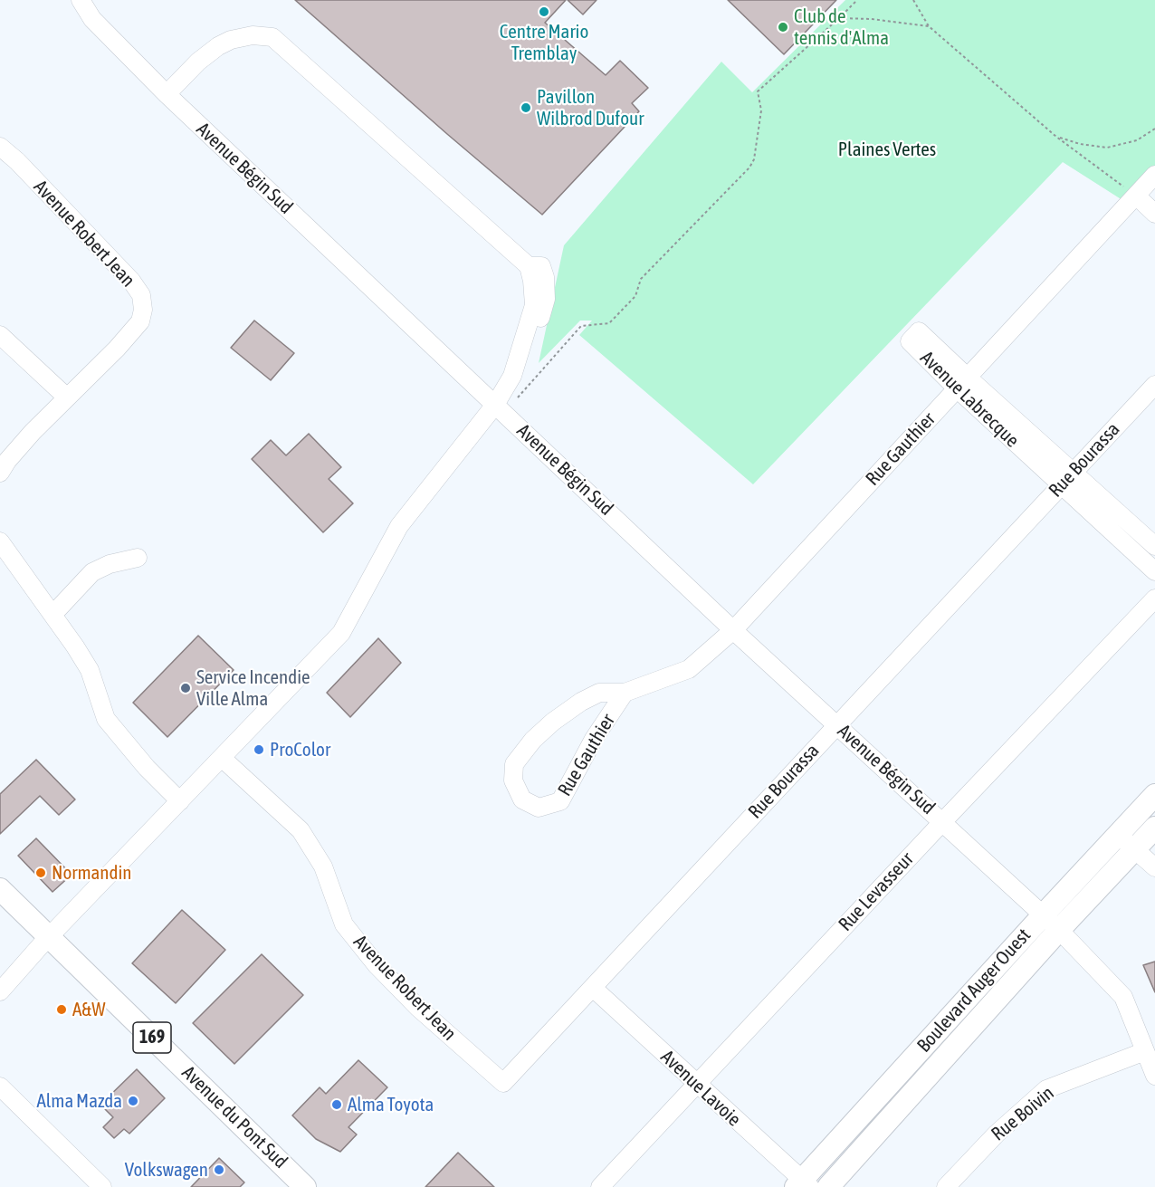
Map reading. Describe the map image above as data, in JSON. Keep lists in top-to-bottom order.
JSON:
{
  "streets": {
    "main road": ["Boulevard Auger Ouest", "169", "Avenue du Pont Sud"],
    "street": [
      "Avenue Bégin Sud",
      "Avenue Robert Jean",
      "Avenue Labrecque",
      "Rue Gauthier",
      "Rue Bourassa",
      "Rue Levasseur",
      "Avenue Lavoie",
      "Rue Boivin"
    ]
  },
  "crossings": [
    ["Avenue Bégin Sud", "Rue Gauthier"],
    ["Avenue Bégin Sud", "Rue Bourassa"],
    ["Avenue Bégin Sud", "Rue Levasseur"],
    ["Avenue Bégin Sud", "Boulevard Auger Ouest"],
    ["Avenue Bégin Sud", "Rue Boivin"],
    ["Avenue Robert Jean", "Rue Bourassa"],
    ["Avenue Labrecque", "Rue Gauthier"],
    ["Avenue Labrecque", "Rue Bourassa"],
    ["Rue Bourassa", "Avenue Lavoie"],
    ["Rue Levasseur", "Avenue Lavoie"],
    ["Boulevard Auger Ouest", "Avenue Lavoie"]
  ],
  "parks": ["Plaines Vertes"],
  "places": [
    "Centre Mario Tremblay",
    "Club de tennis d'Alma",
    "Pavillon Wilbrod Dufour",
    "Service Incendie Ville Alma",
    "ProColor",
    "Normandin",
    "A&W",
    "Alma Mazda",
    "Alma Toyota",
    "Volkswagen"
  ]
}
